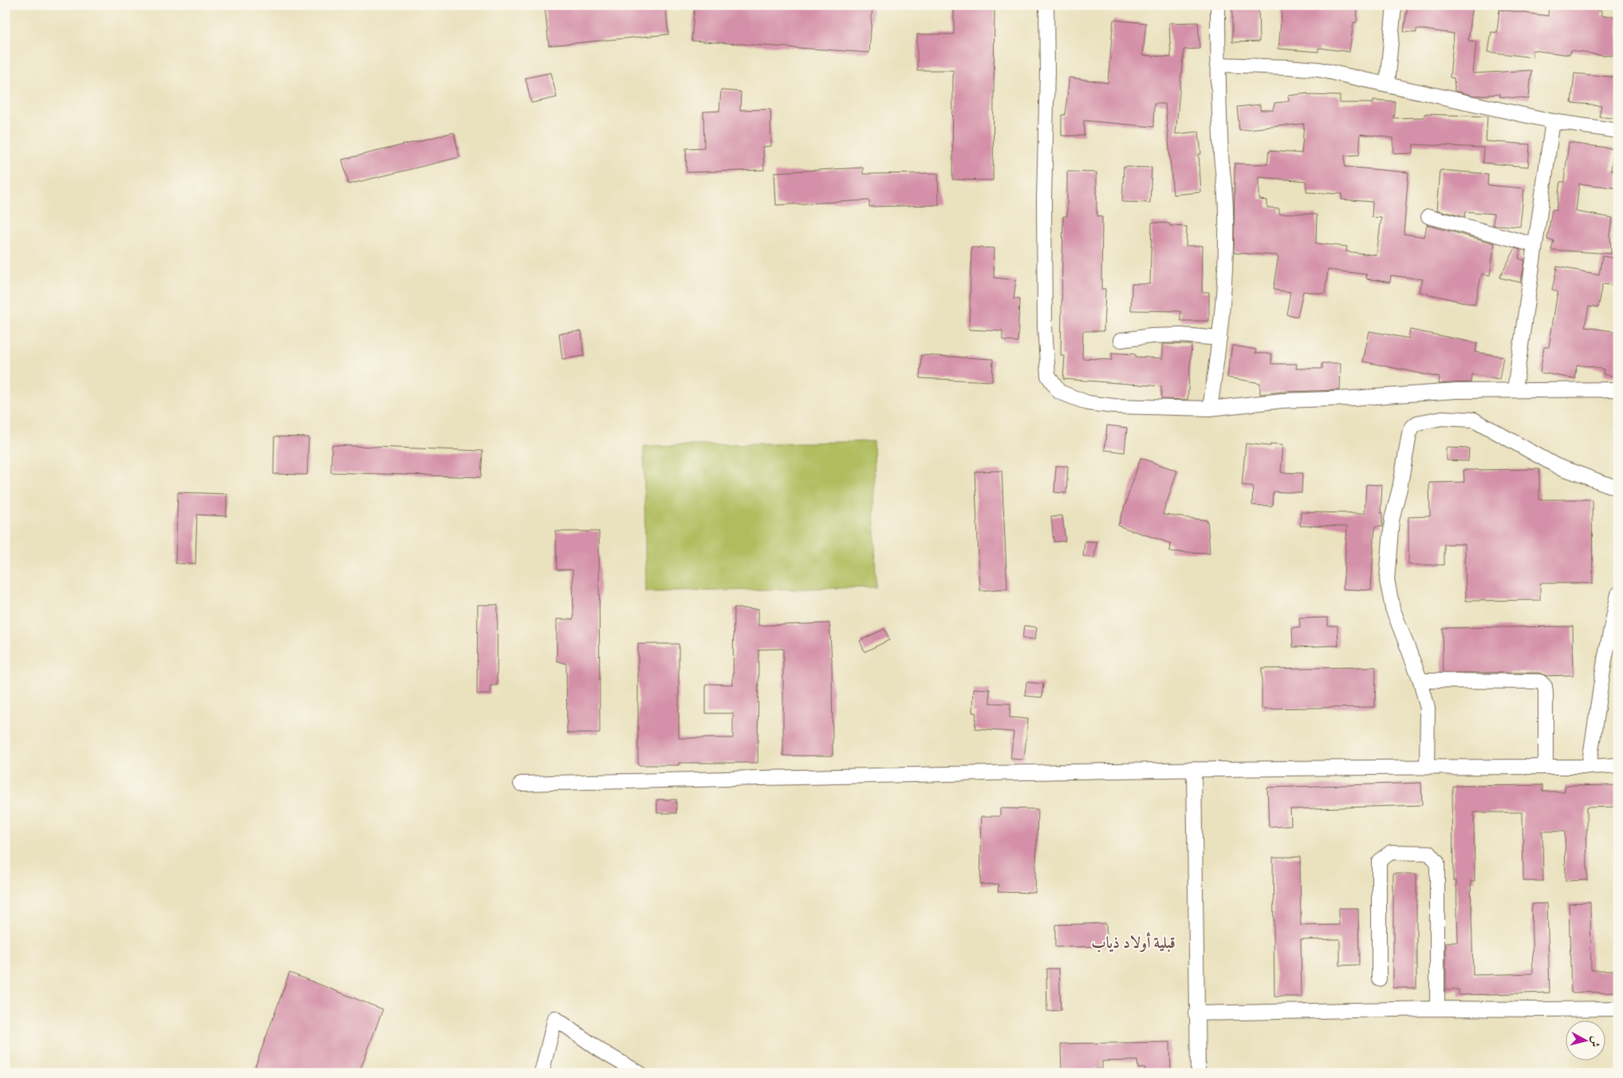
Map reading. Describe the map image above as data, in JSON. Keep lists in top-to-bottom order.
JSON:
{
  "districts": ["قبلية أولاد ذياب"],
  "north": "right"
}
